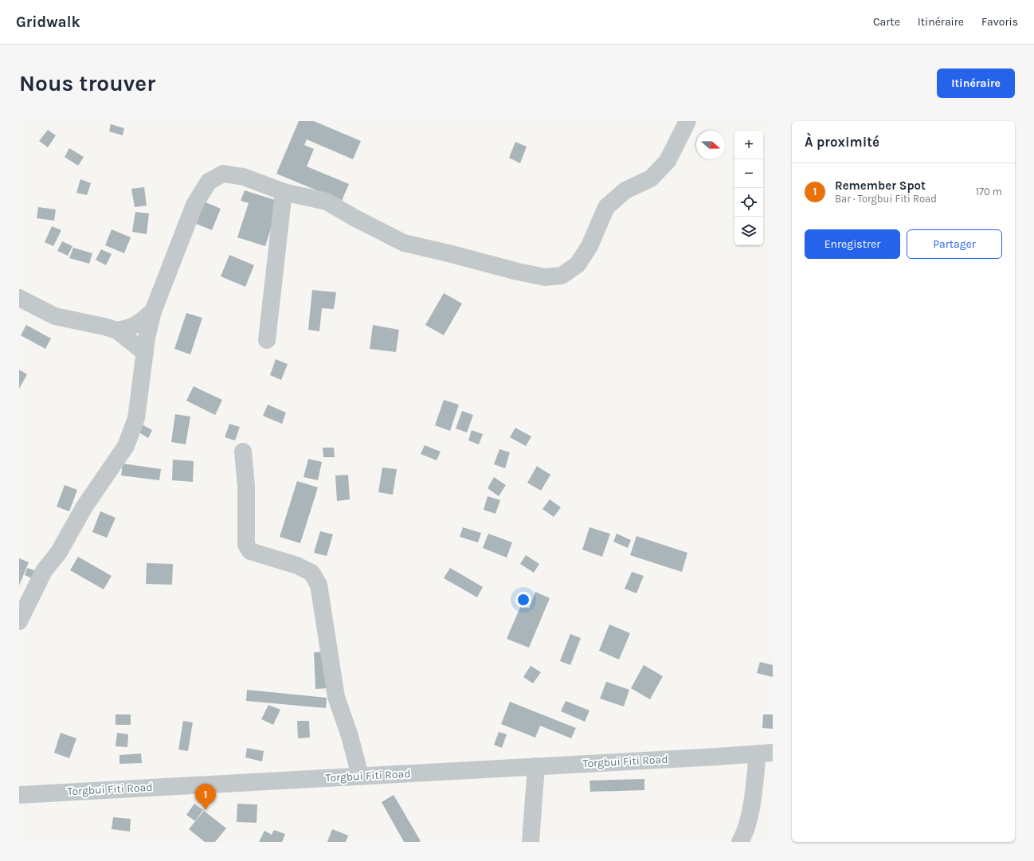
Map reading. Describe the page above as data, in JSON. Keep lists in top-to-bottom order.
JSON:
{
  "streets": {
    "street": ["Torgbui Fiti Road"]
  },
  "north": "right",
  "page": {
    "header": "Gridwalk",
    "nav": ["Carte", "Itinéraire", "Favoris"],
    "buttons": [
      "Itinéraire",
      ["Enregistrer", "Partager"]
    ],
    "title": "Nous trouver",
    "heading": "À proximité",
    "map_buttons": ["+", "−"],
    "list": [
      {
        "mark": "1",
        "name": "Remember Spot",
        "note": "Bar · Torgbui Fiti Road",
        "value": "170 m"
      }
    ],
    "pins": "1"
  }
}
